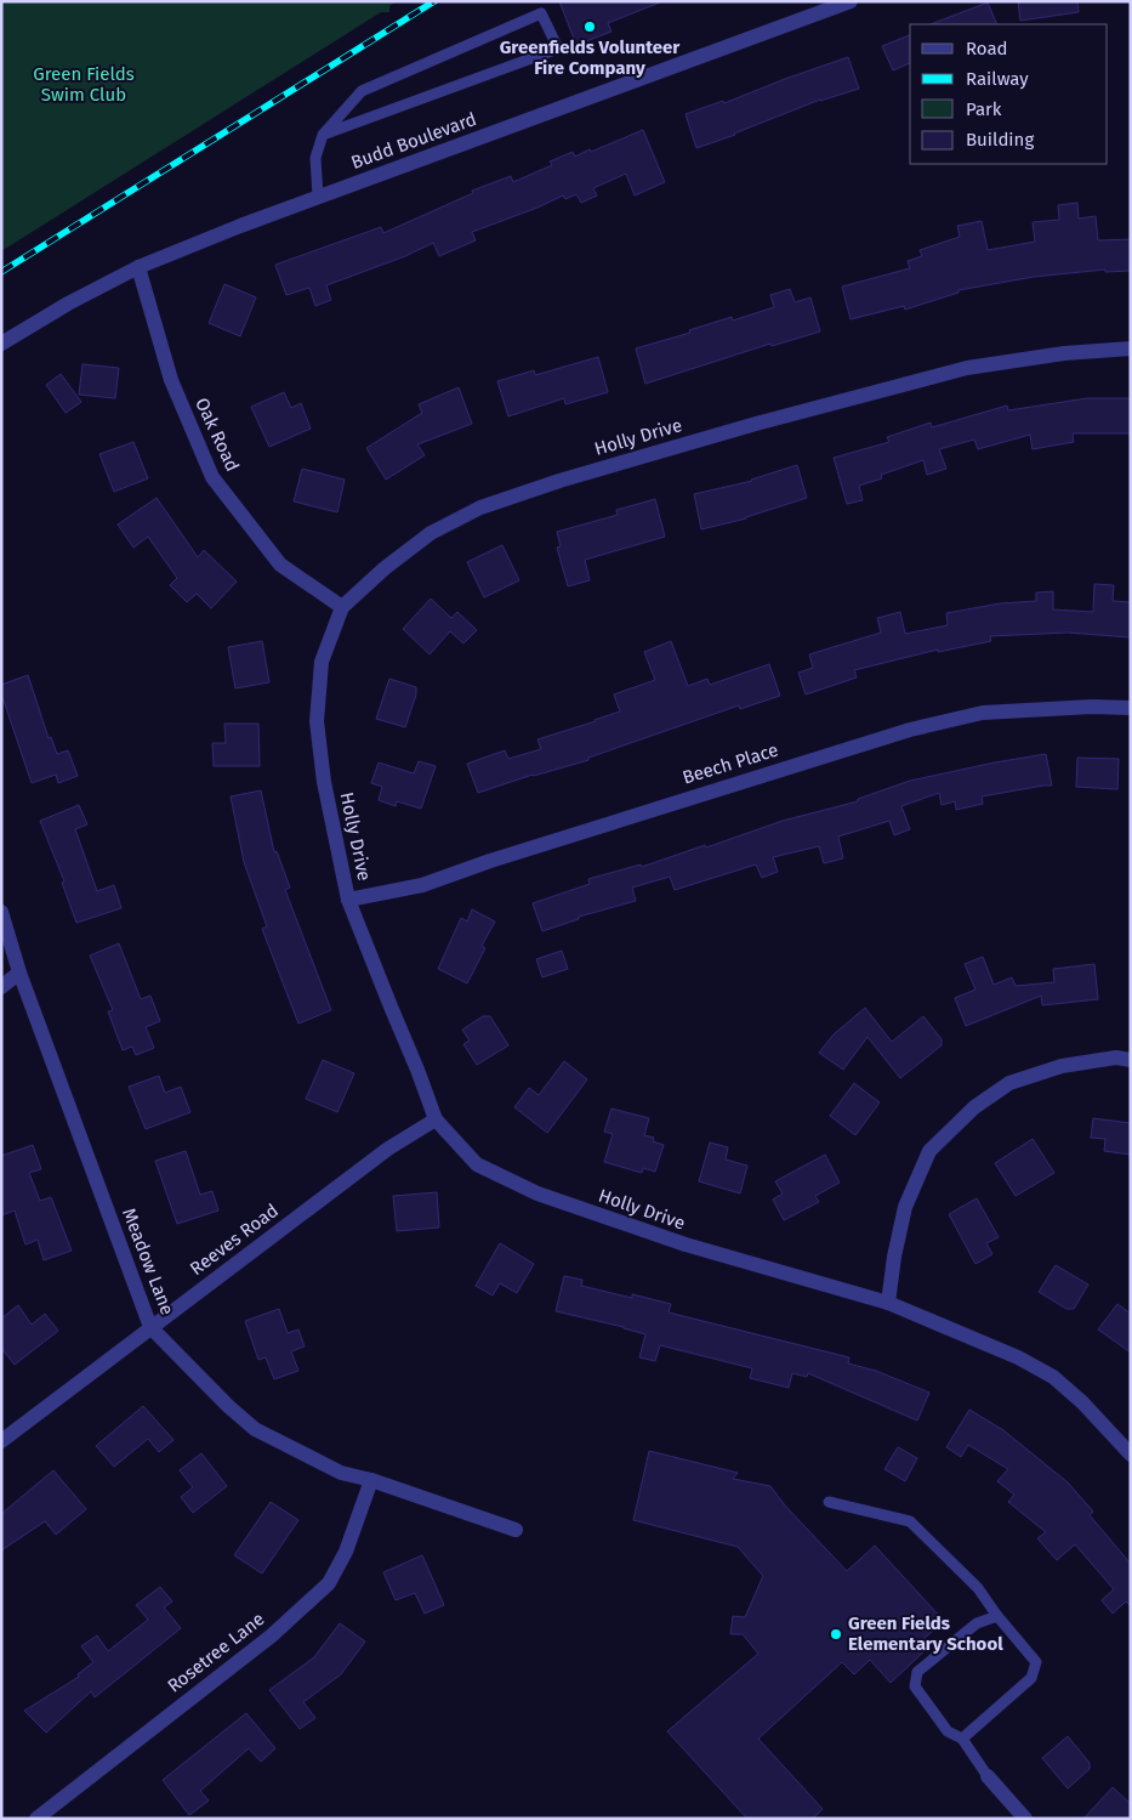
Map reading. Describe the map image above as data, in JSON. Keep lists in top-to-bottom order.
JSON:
{
  "streets": {
    "street": [
      "Budd Boulevard",
      "Oak Road",
      "Holly Drive",
      "Beech Place",
      "Reeves Road",
      "Meadow Lane",
      "Rosetree Lane"
    ]
  },
  "crossings": [
    ["Budd Boulevard", "Oak Road"],
    ["Oak Road", "Holly Drive"],
    ["Holly Drive", "Beech Place"],
    ["Holly Drive", "Reeves Road"],
    ["Reeves Road", "Meadow Lane"],
    ["Meadow Lane", "Rosetree Lane"]
  ],
  "parks": ["Green Fields Swim Club"],
  "places": ["Greenfields Volunteer Fire Company", "Green Fields Elementary School"],
  "legend": [
    "Road",
    "Railway",
    "Park",
    "Building"
  ]
}
